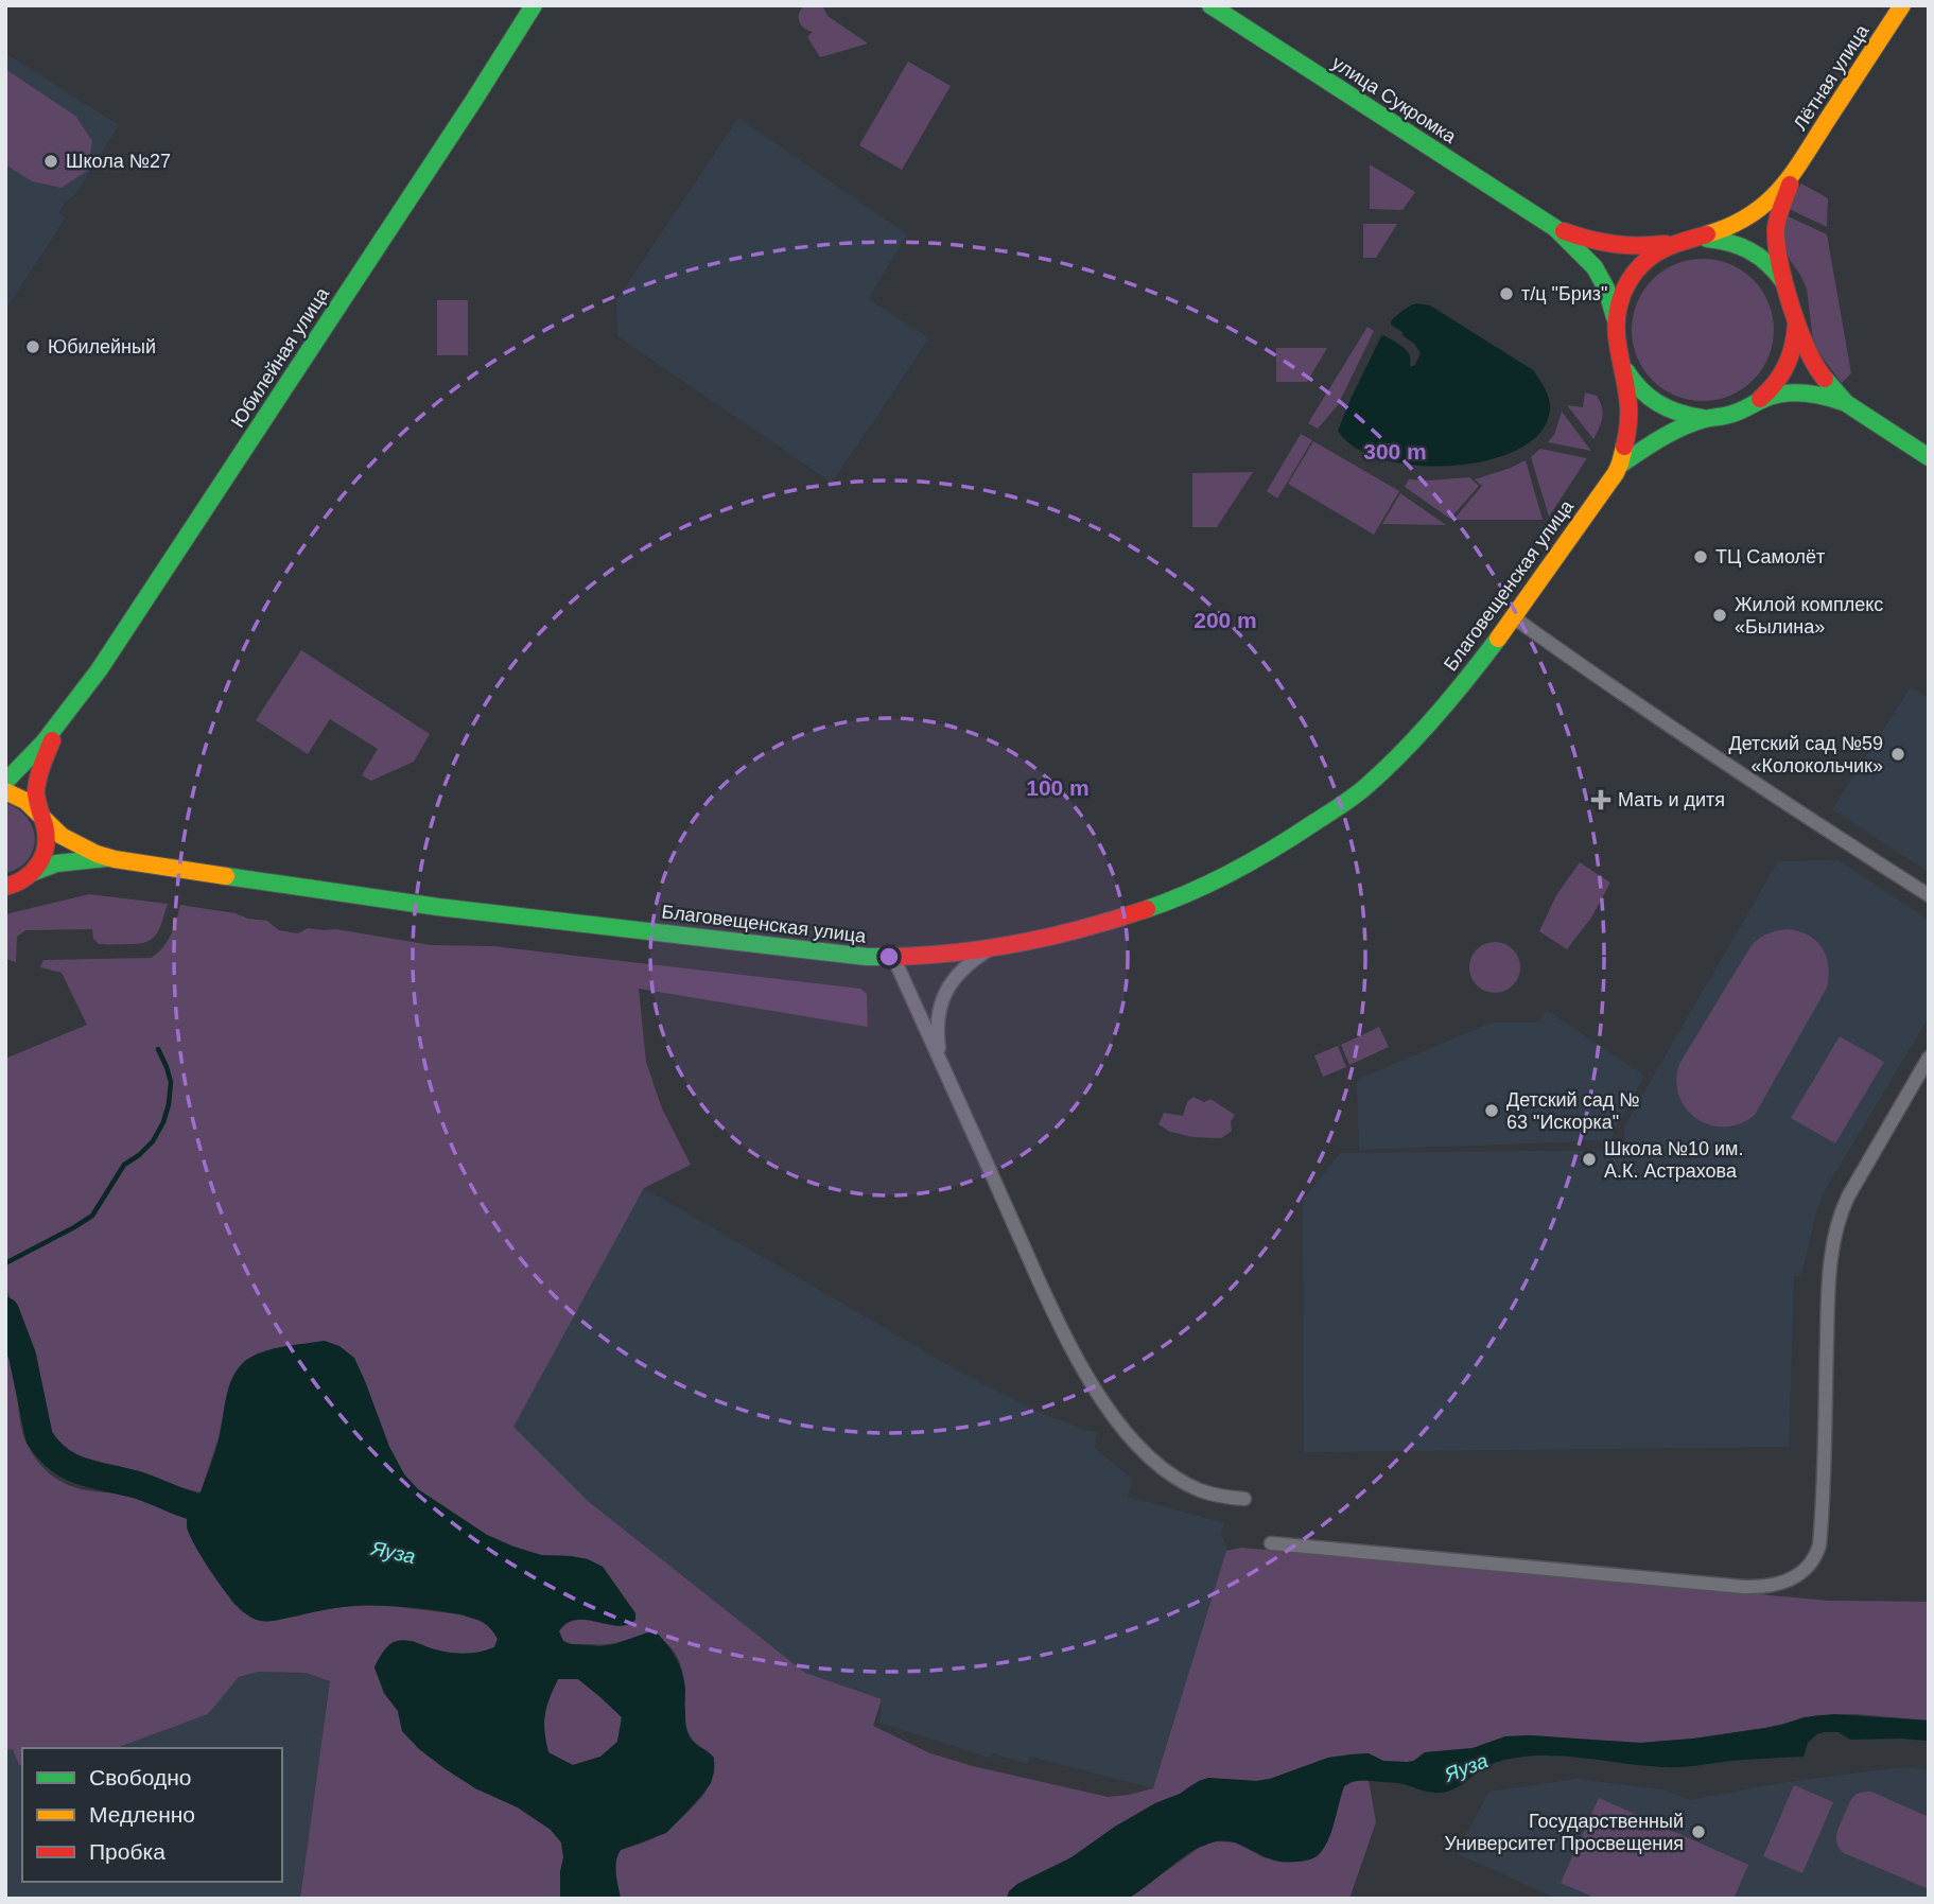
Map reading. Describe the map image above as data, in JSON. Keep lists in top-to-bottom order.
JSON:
{
  "streets": {
    "street": [
      "Лётная улица",
      "улица Сукромка",
      "Юбилейная улица",
      "Благовещенская улица"
    ]
  },
  "water": ["Яуза"],
  "places": {
    "other": [
      "Школа №27",
      "т/ц \"Бриз\"",
      "Юбилейный",
      "ТЦ Самолёт",
      "Жилой комплекс «Былина»",
      "Детский сад №59 «Колокольчик»",
      "Детский сад № 63 \"Искорка\"",
      "Школа №10 им. А.К. Астрахова",
      "Государственный Университет Просвещения"
    ],
    "health": ["Мать и дитя"]
  },
  "legend": ["Свободно", "Медленно", "Пробка"],
  "rings": ["300 m", "200 m", "100 m"]
}
